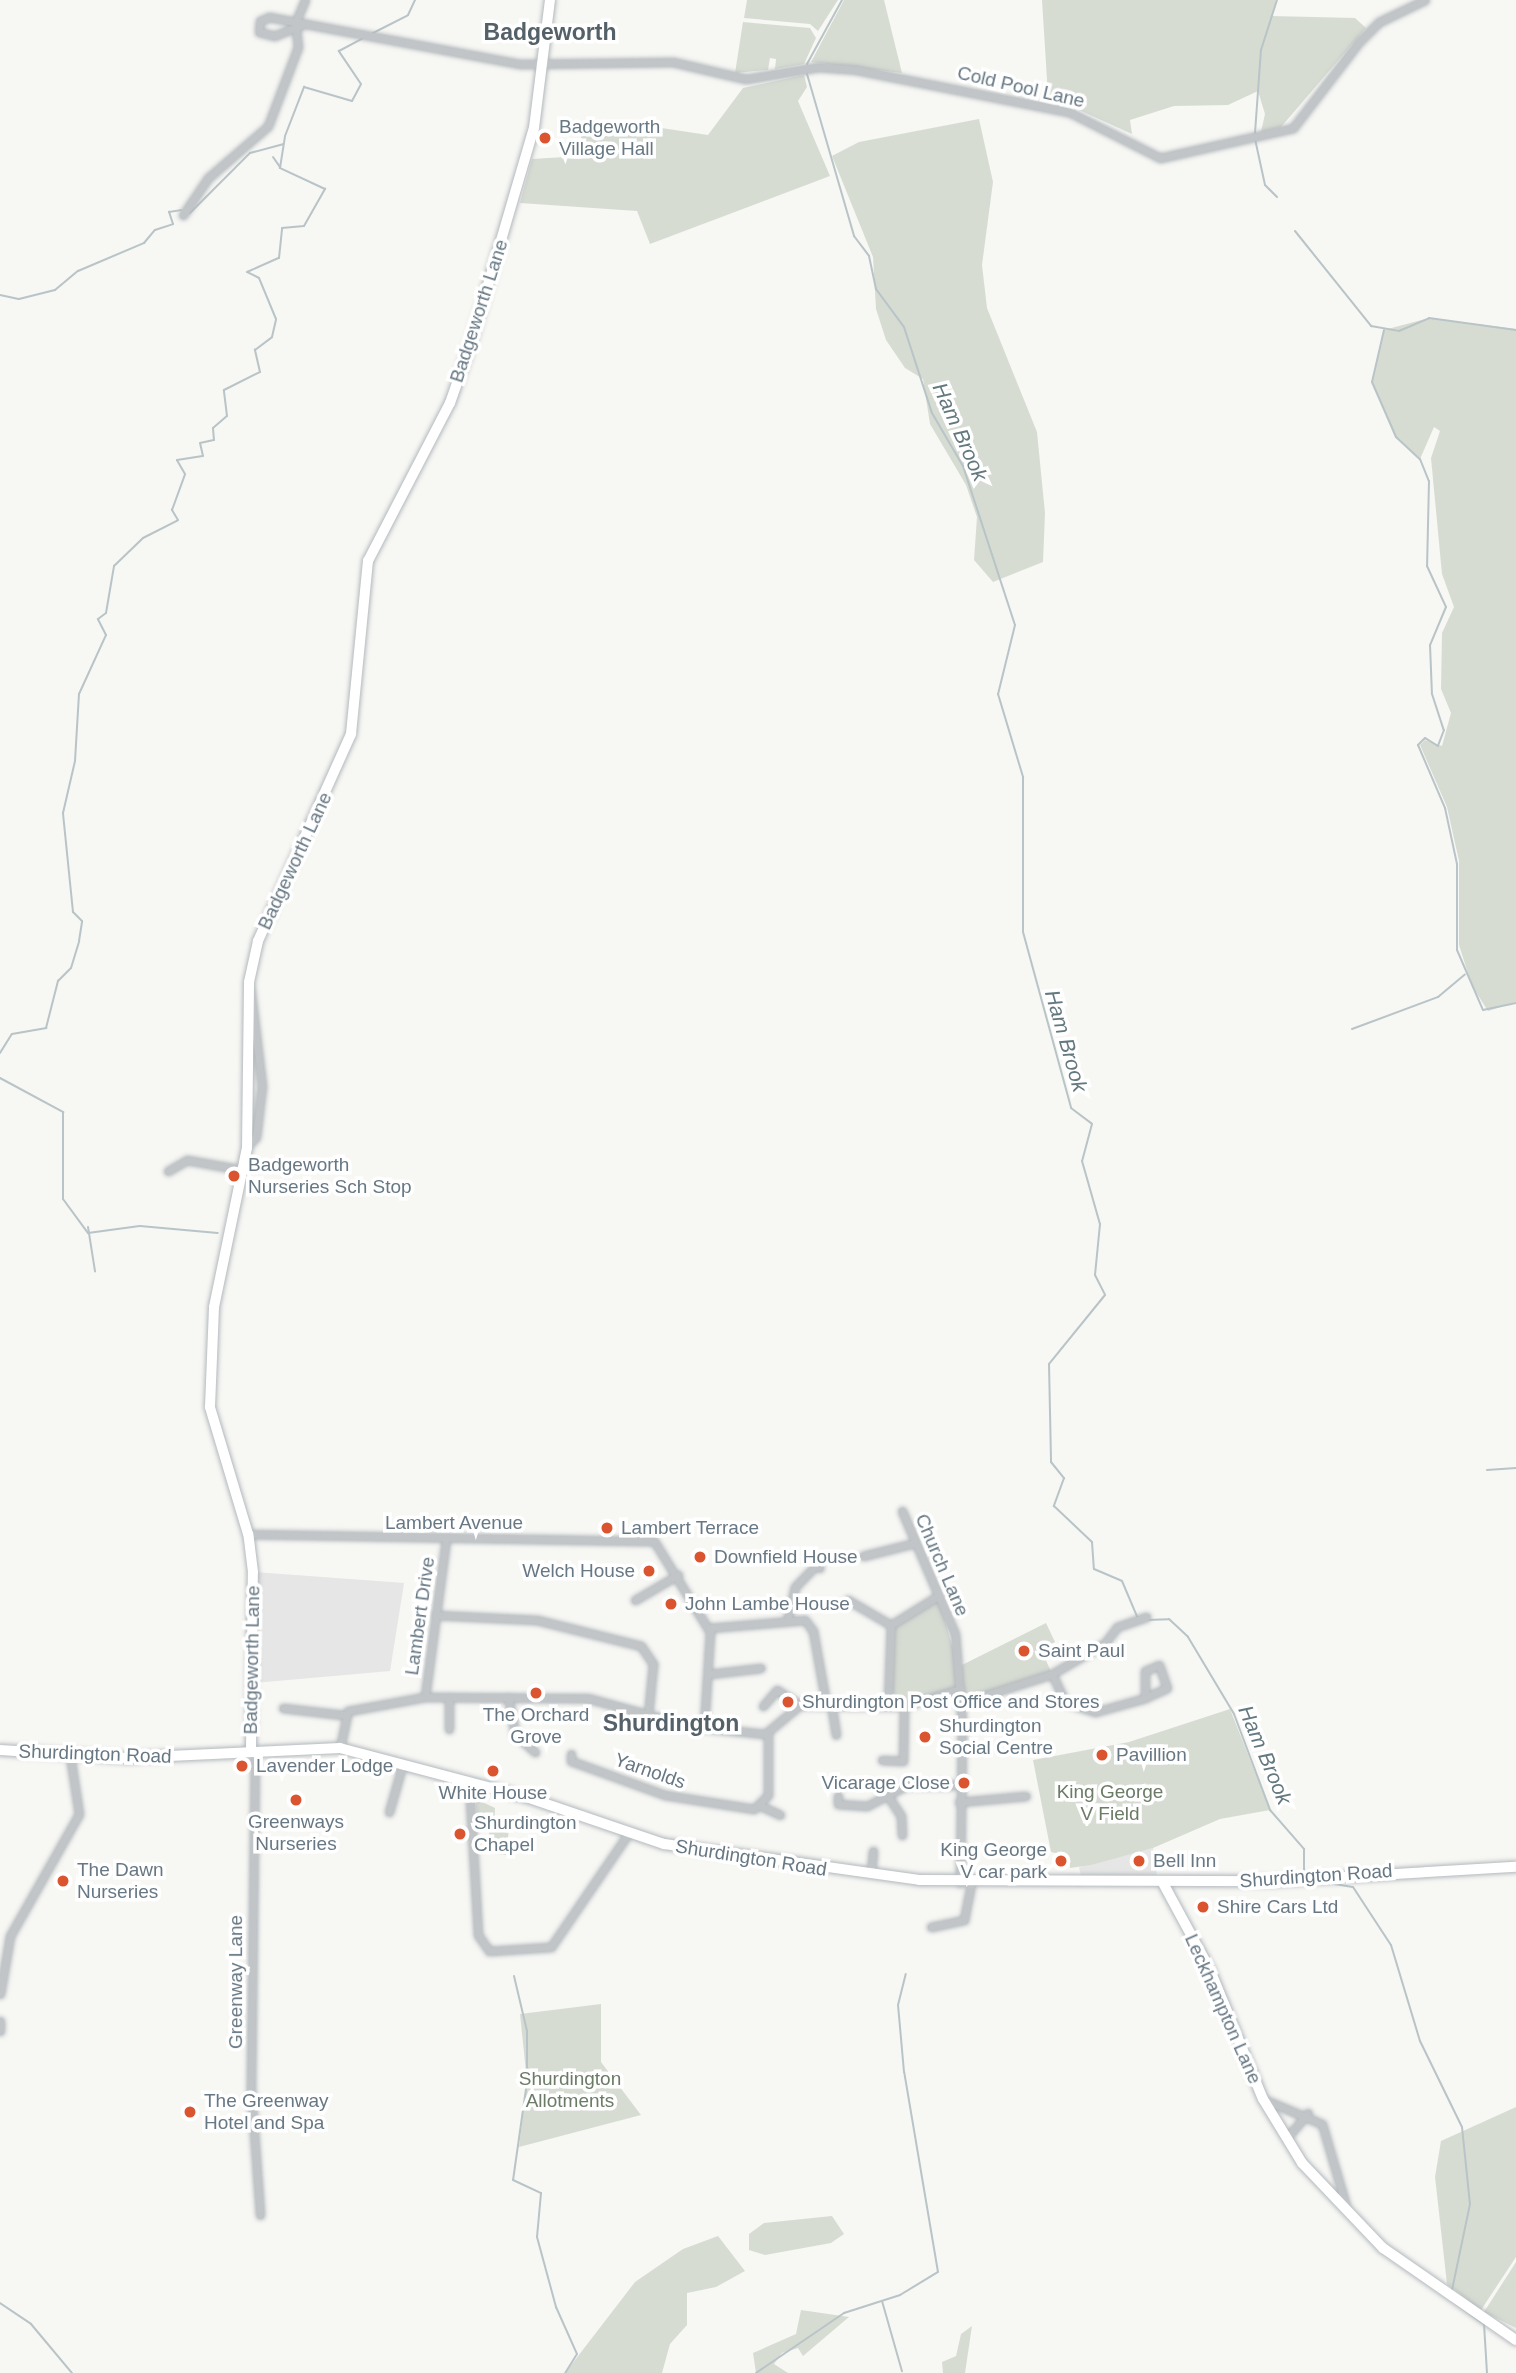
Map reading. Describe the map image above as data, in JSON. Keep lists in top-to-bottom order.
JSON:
{
  "streets": {
    "main road": ["Shurdington Road"],
    "street": [
      "Cold Pool Lane",
      "Badgeworth Lane",
      "Lambert Avenue",
      "Church Lane",
      "Lambert Drive",
      "Yarnolds",
      "Greenway Lane",
      "Leckhampton Lane"
    ]
  },
  "crossings": [
    ["Cold Pool Lane", "Badgeworth Lane"],
    ["Badgeworth Lane", "Lambert Avenue"],
    ["Badgeworth Lane", "Shurdington Road"],
    ["Badgeworth Lane", "Greenway Lane"],
    ["Lambert Avenue", "Lambert Drive"],
    ["Church Lane", "Shurdington Road"],
    ["Shurdington Road", "Greenway Lane"],
    ["Shurdington Road", "Leckhampton Lane"]
  ],
  "districts": ["Badgeworth", "Shurdington"],
  "water": ["Ham Brook"],
  "parks": ["King George V Field", "Shurdington Allotments"],
  "places": [
    "Badgeworth Village Hall",
    "Badgeworth Nurseries Sch Stop",
    "Lambert Terrace",
    "Downfield House",
    "Welch House",
    "John Lambe House",
    "Saint Paul",
    "The Orchard Grove",
    "Shurdington Post Office and Stores",
    "Shurdington Social Centre",
    "Pavillion",
    "Lavender Lodge",
    "White House",
    "Vicarage Close",
    "Greenways Nurseries",
    "Shurdington Chapel",
    "King George V car park",
    "Bell Inn",
    "The Dawn Nurseries",
    "Shire Cars Ltd",
    "The Greenway Hotel and Spa"
  ]
}
